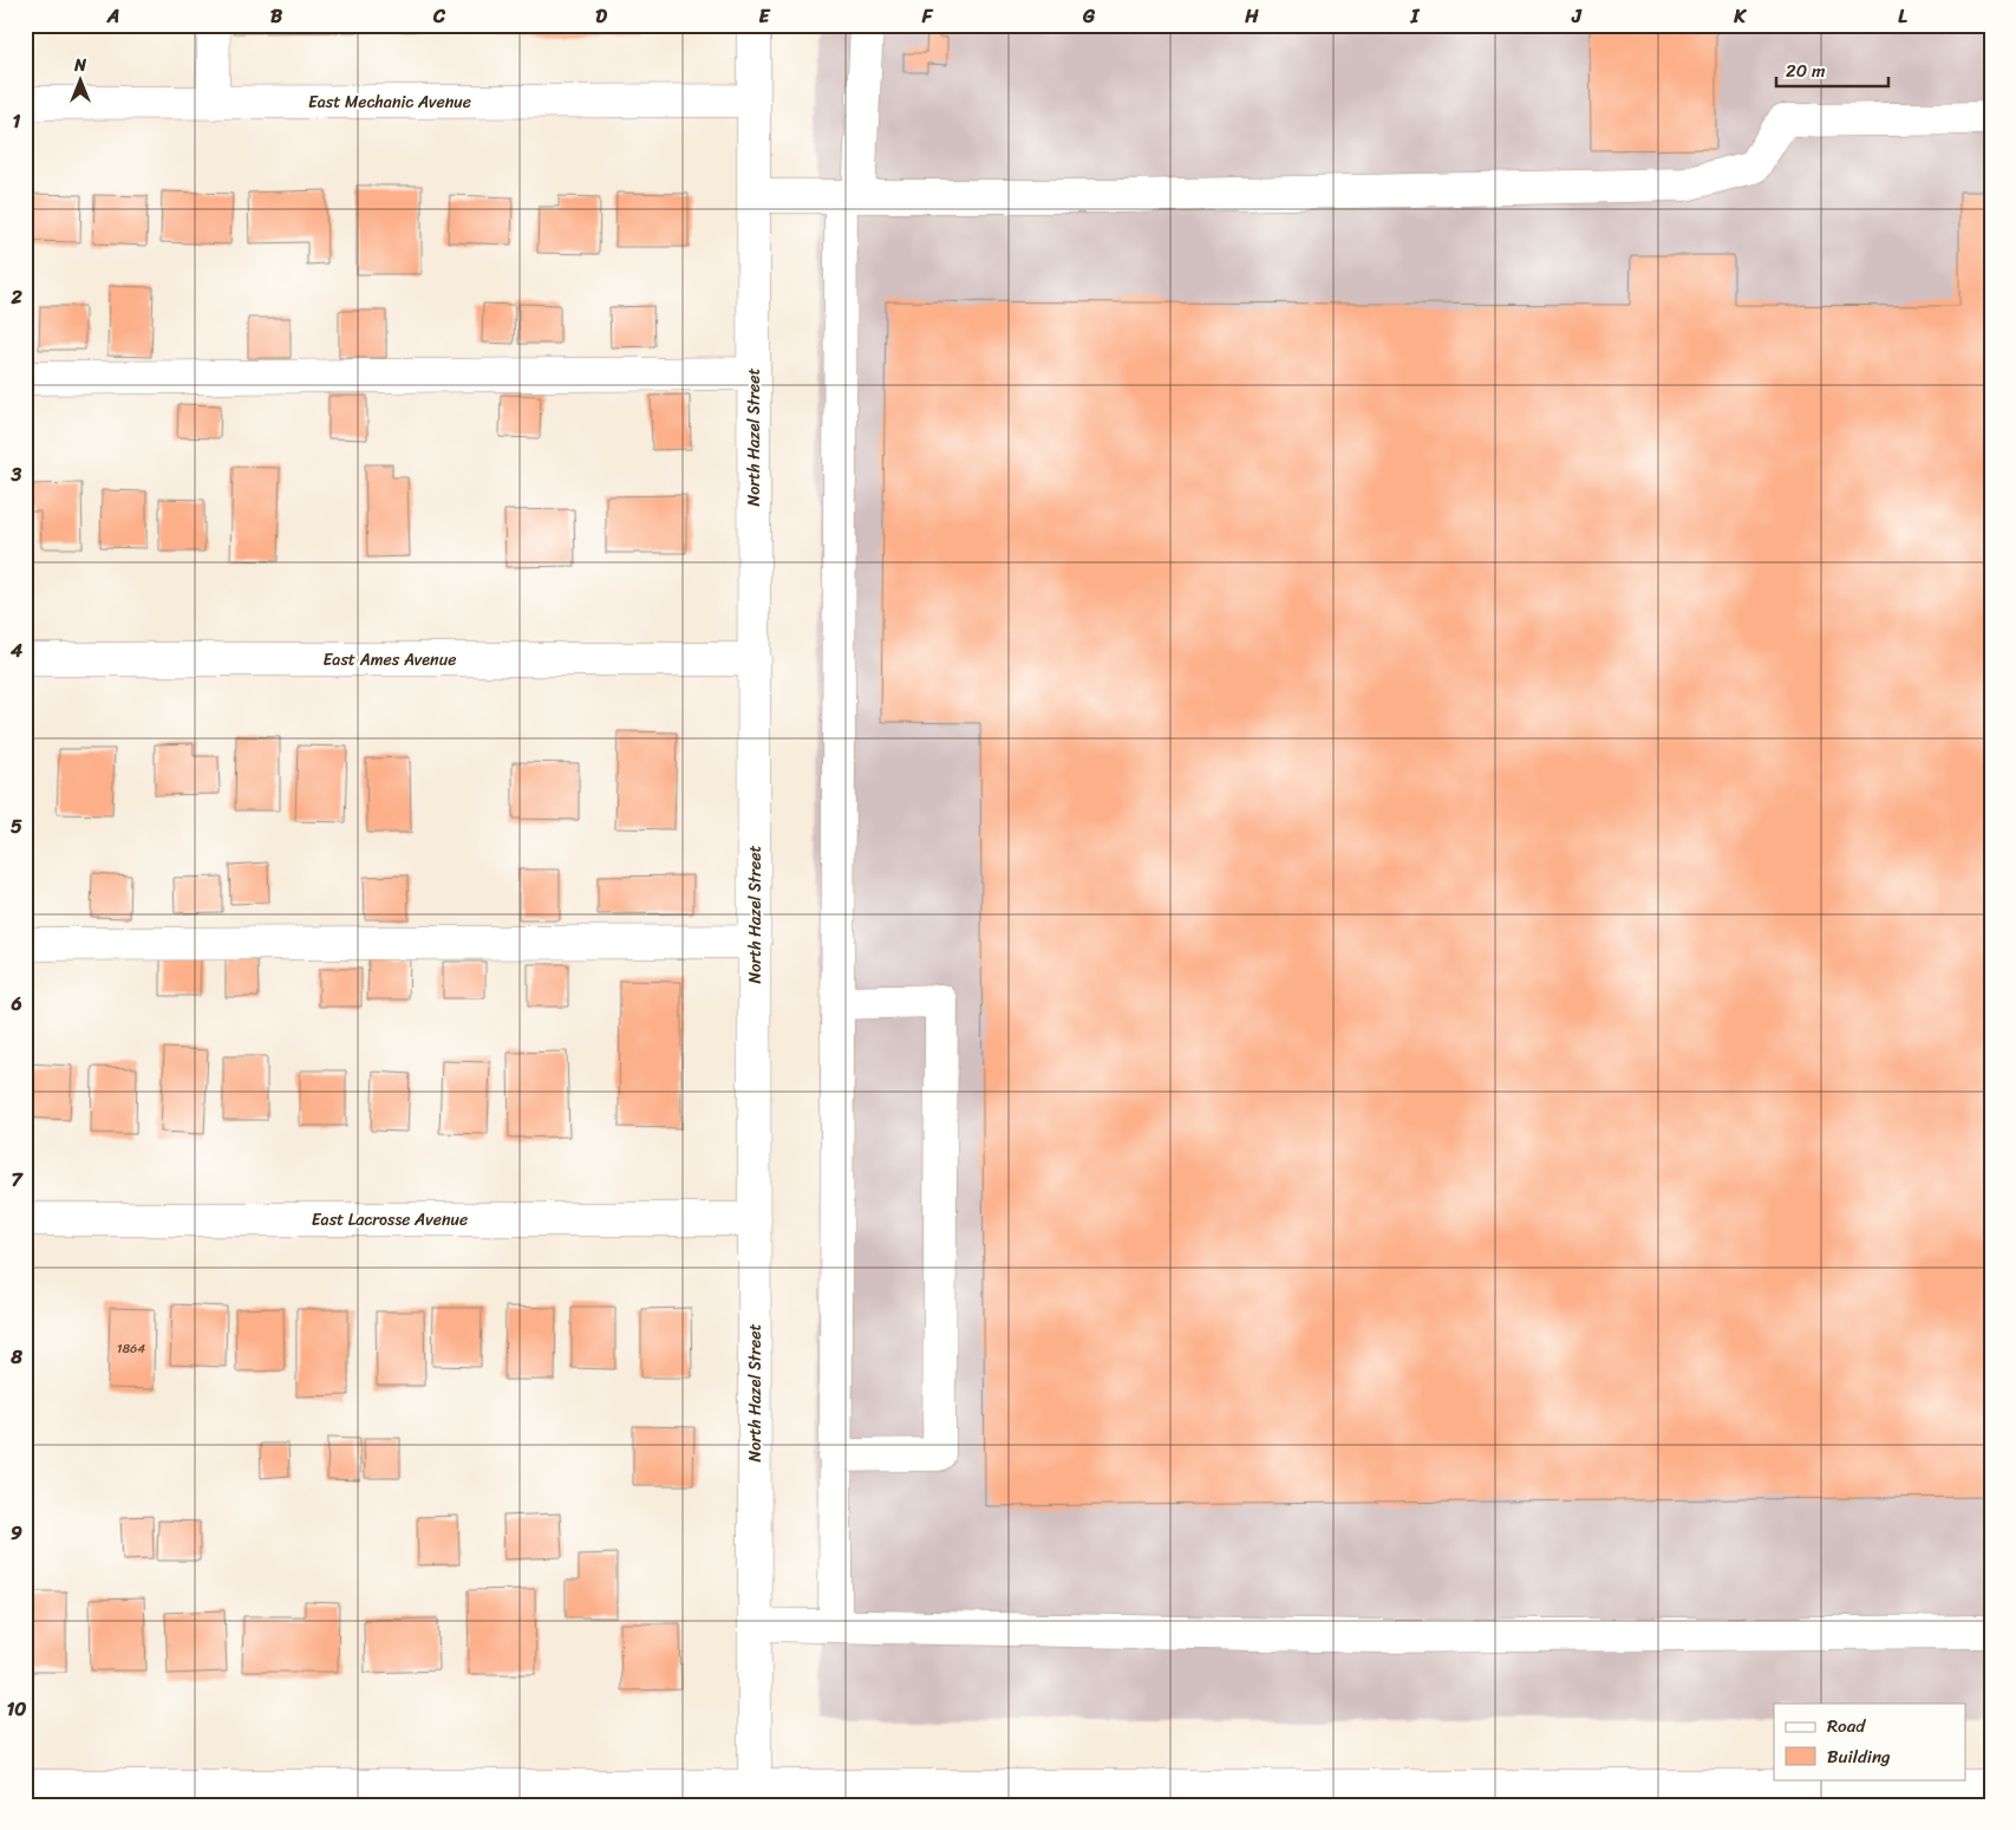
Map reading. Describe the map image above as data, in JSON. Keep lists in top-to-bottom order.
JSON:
{
  "streets": {
    "street": [
      "East Mechanic Avenue",
      "North Hazel Street",
      "East Ames Avenue",
      "East Lacrosse Avenue"
    ]
  },
  "crossings": [
    ["East Mechanic Avenue", "North Hazel Street"],
    ["North Hazel Street", "East Ames Avenue"],
    ["North Hazel Street", "East Lacrosse Avenue"]
  ],
  "house_numbers": ["1864"],
  "legend": ["Road", "Building"],
  "scale_bar": "20 m",
  "north": "top",
  "grid": {
    "columns": [
      "A",
      "B",
      "C",
      "D",
      "E",
      "F",
      "G",
      "H",
      "I",
      "J",
      "K",
      "L"
    ],
    "rows": [
      "1",
      "2",
      "3",
      "4",
      "5",
      "6",
      "7",
      "8",
      "9",
      "10"
    ]
  }
}
